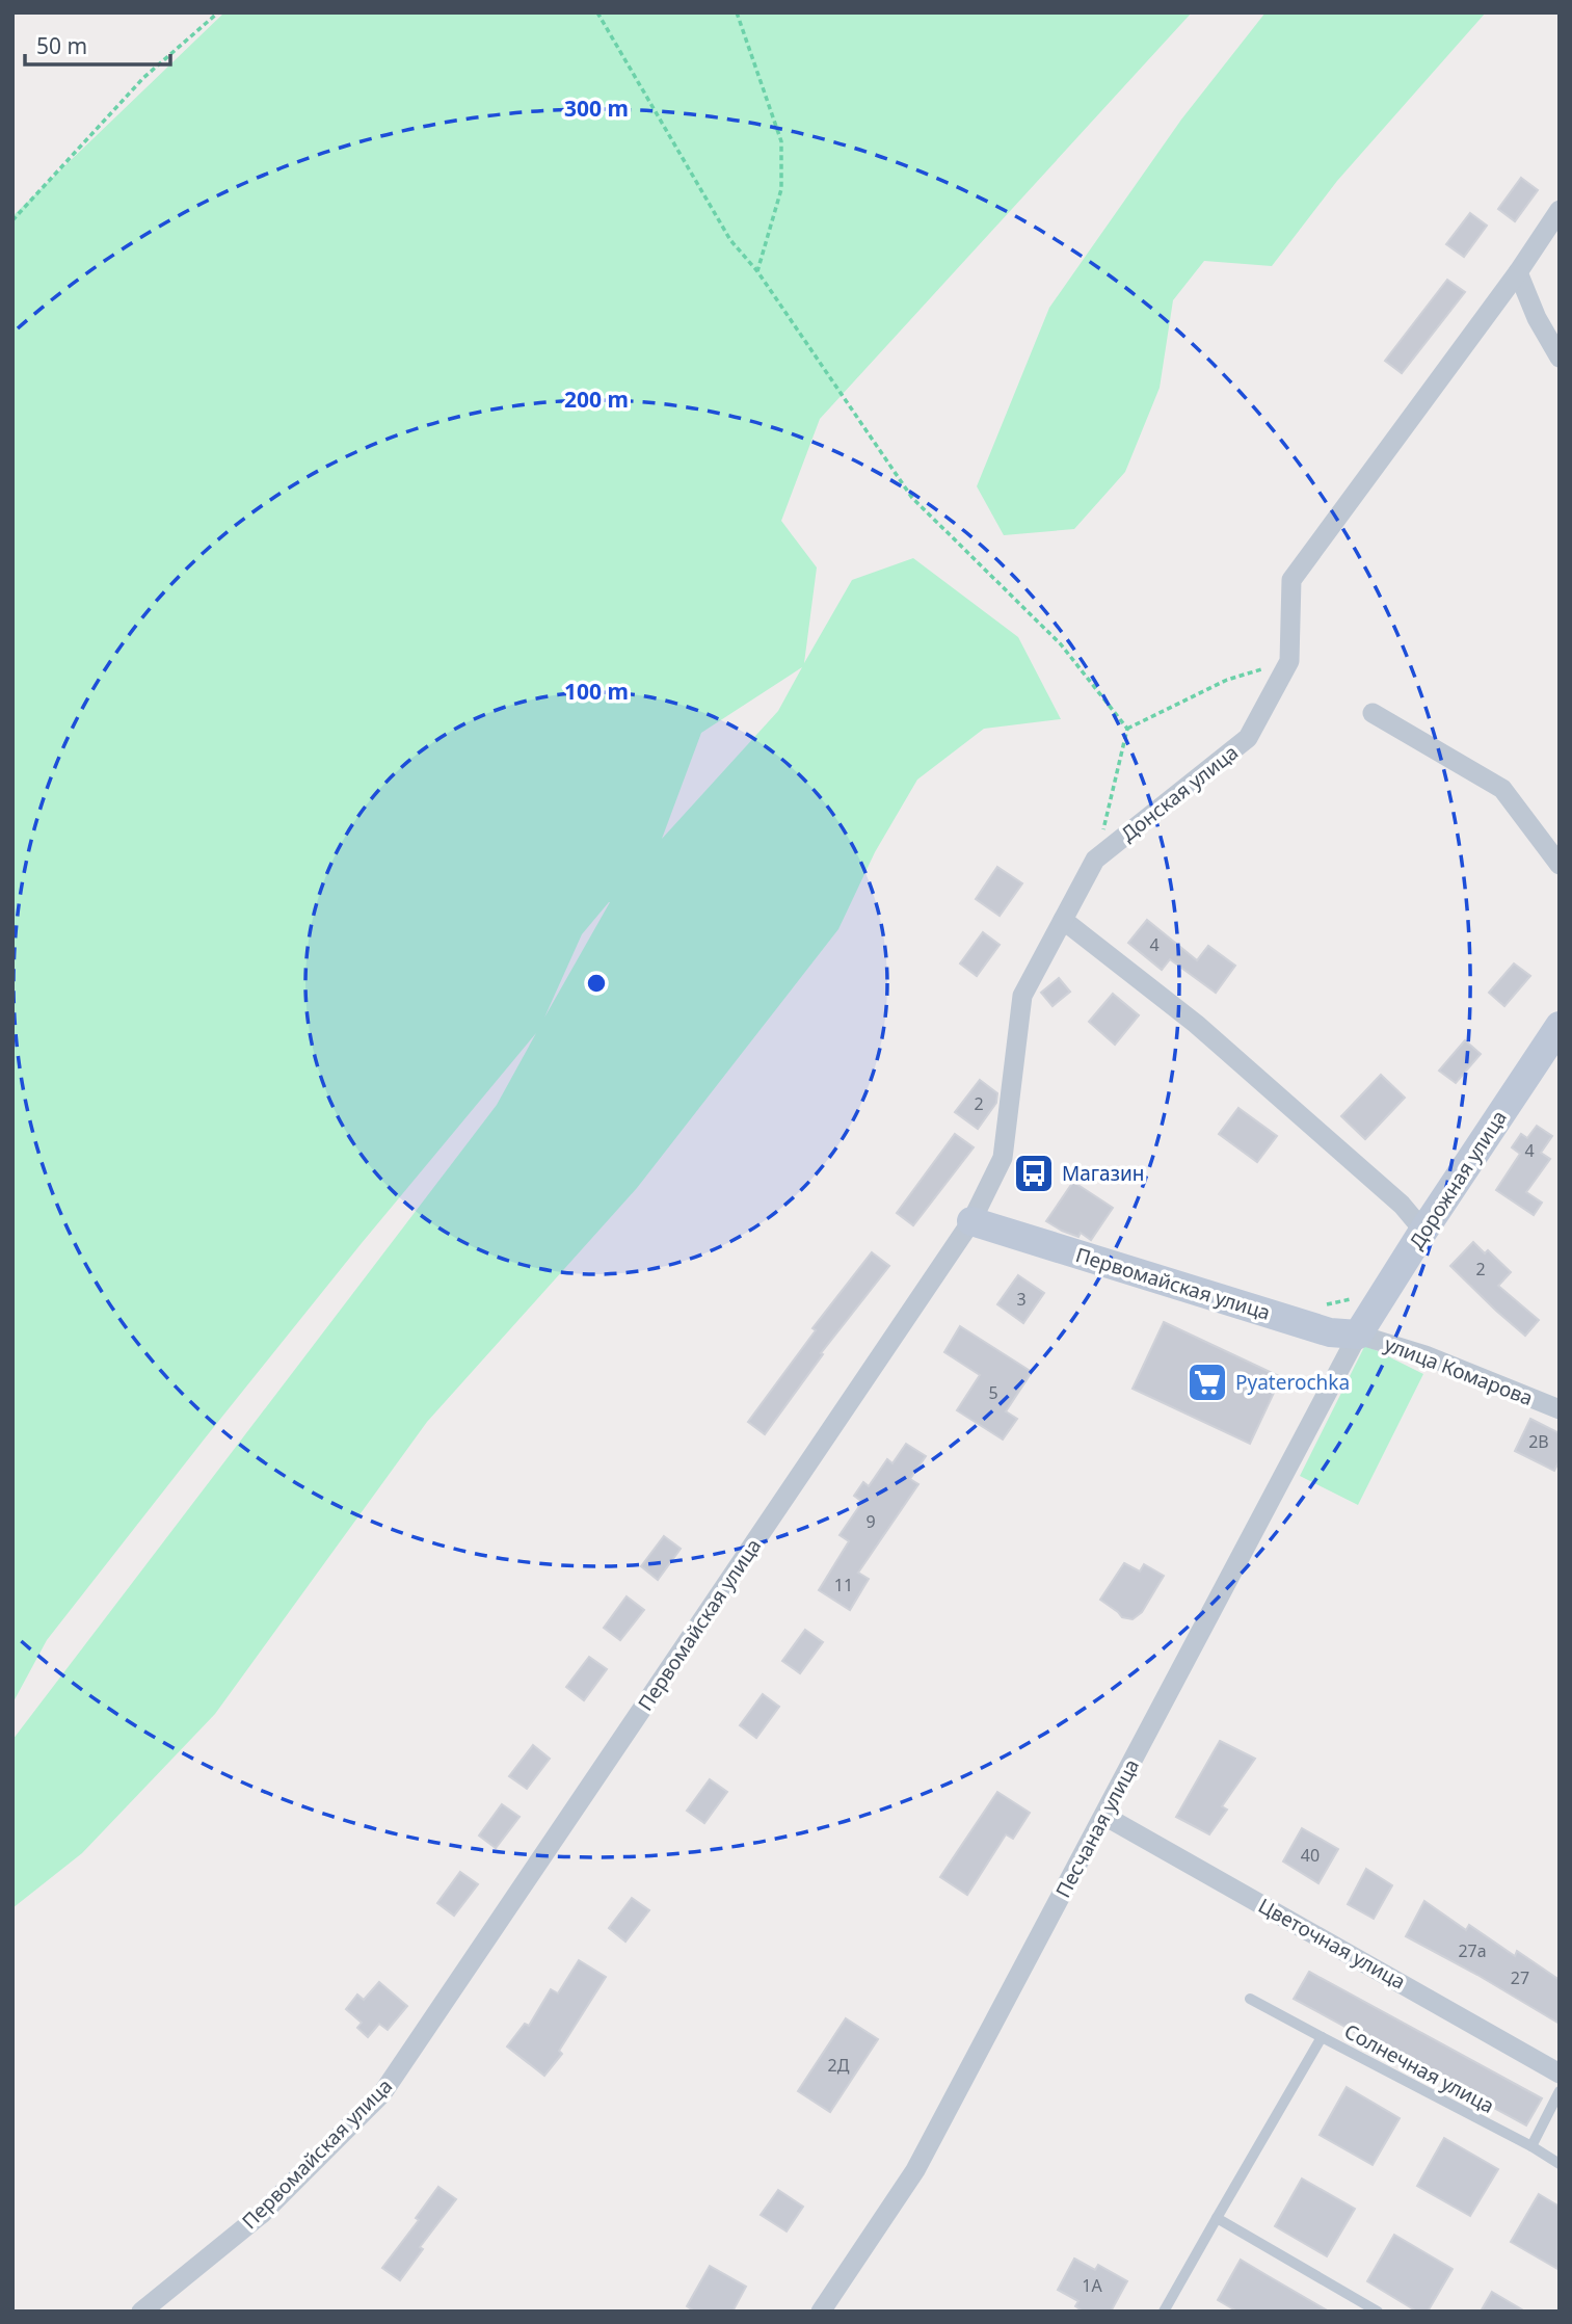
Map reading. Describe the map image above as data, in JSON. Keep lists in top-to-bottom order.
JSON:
{
  "streets": {
    "street": [
      "Донская улица",
      "Дорожная улица",
      "Первомайская улица",
      "улица Комарова",
      "Песчаная улица",
      "Цветочная улица"
    ],
    "lane": ["Солнечная улица"]
  },
  "crossings": [
    ["Донская улица", "Первомайская улица"],
    ["Дорожная улица", "Первомайская улица"],
    ["Дорожная улица", "улица Комарова"],
    ["Дорожная улица", "Песчаная улица"],
    ["Первомайская улица", "улица Комарова"],
    ["Первомайская улица", "Песчаная улица"],
    ["улица Комарова", "Песчаная улица"],
    ["Песчаная улица", "Цветочная улица"]
  ],
  "places": {
    "bus stop": ["Магазин"],
    "supermarket": ["Pyaterochka"]
  },
  "house_numbers": [
    "4",
    "2",
    "4",
    "2",
    "3",
    "5",
    "2В",
    "9",
    "11",
    "40",
    "27а",
    "27",
    "2Д",
    "1А"
  ],
  "scale_bar": "50 m",
  "rings": ["300 m", "200 m", "100 m"]
}
